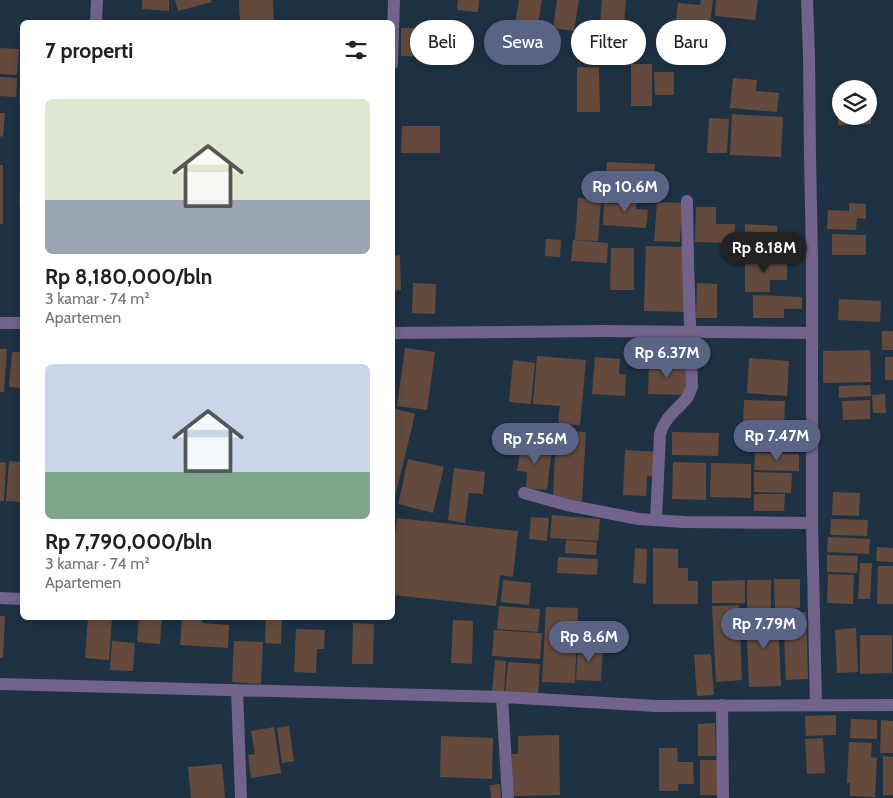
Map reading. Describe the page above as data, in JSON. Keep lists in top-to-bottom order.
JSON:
{
  "page": {
    "chip": [
      "Beli",
      "Sewa",
      "Filter",
      "Baru"
    ],
    "heading": "7 properti",
    "list": [
      {
        "name": "Rp 8,180,000/bln",
        "note": "3 kamar · 74 m² · Apartemen"
      },
      {
        "name": "Rp 7,790,000/bln",
        "note": "3 kamar · 74 m² · Apartemen"
      }
    ],
    "price": [
      "Rp 10.6M",
      "Rp 8.18M",
      "Rp 6.37M",
      "Rp 7.47M",
      "Rp 7.56M",
      "Rp 7.79M",
      "Rp 8.6M"
    ]
  }
}
